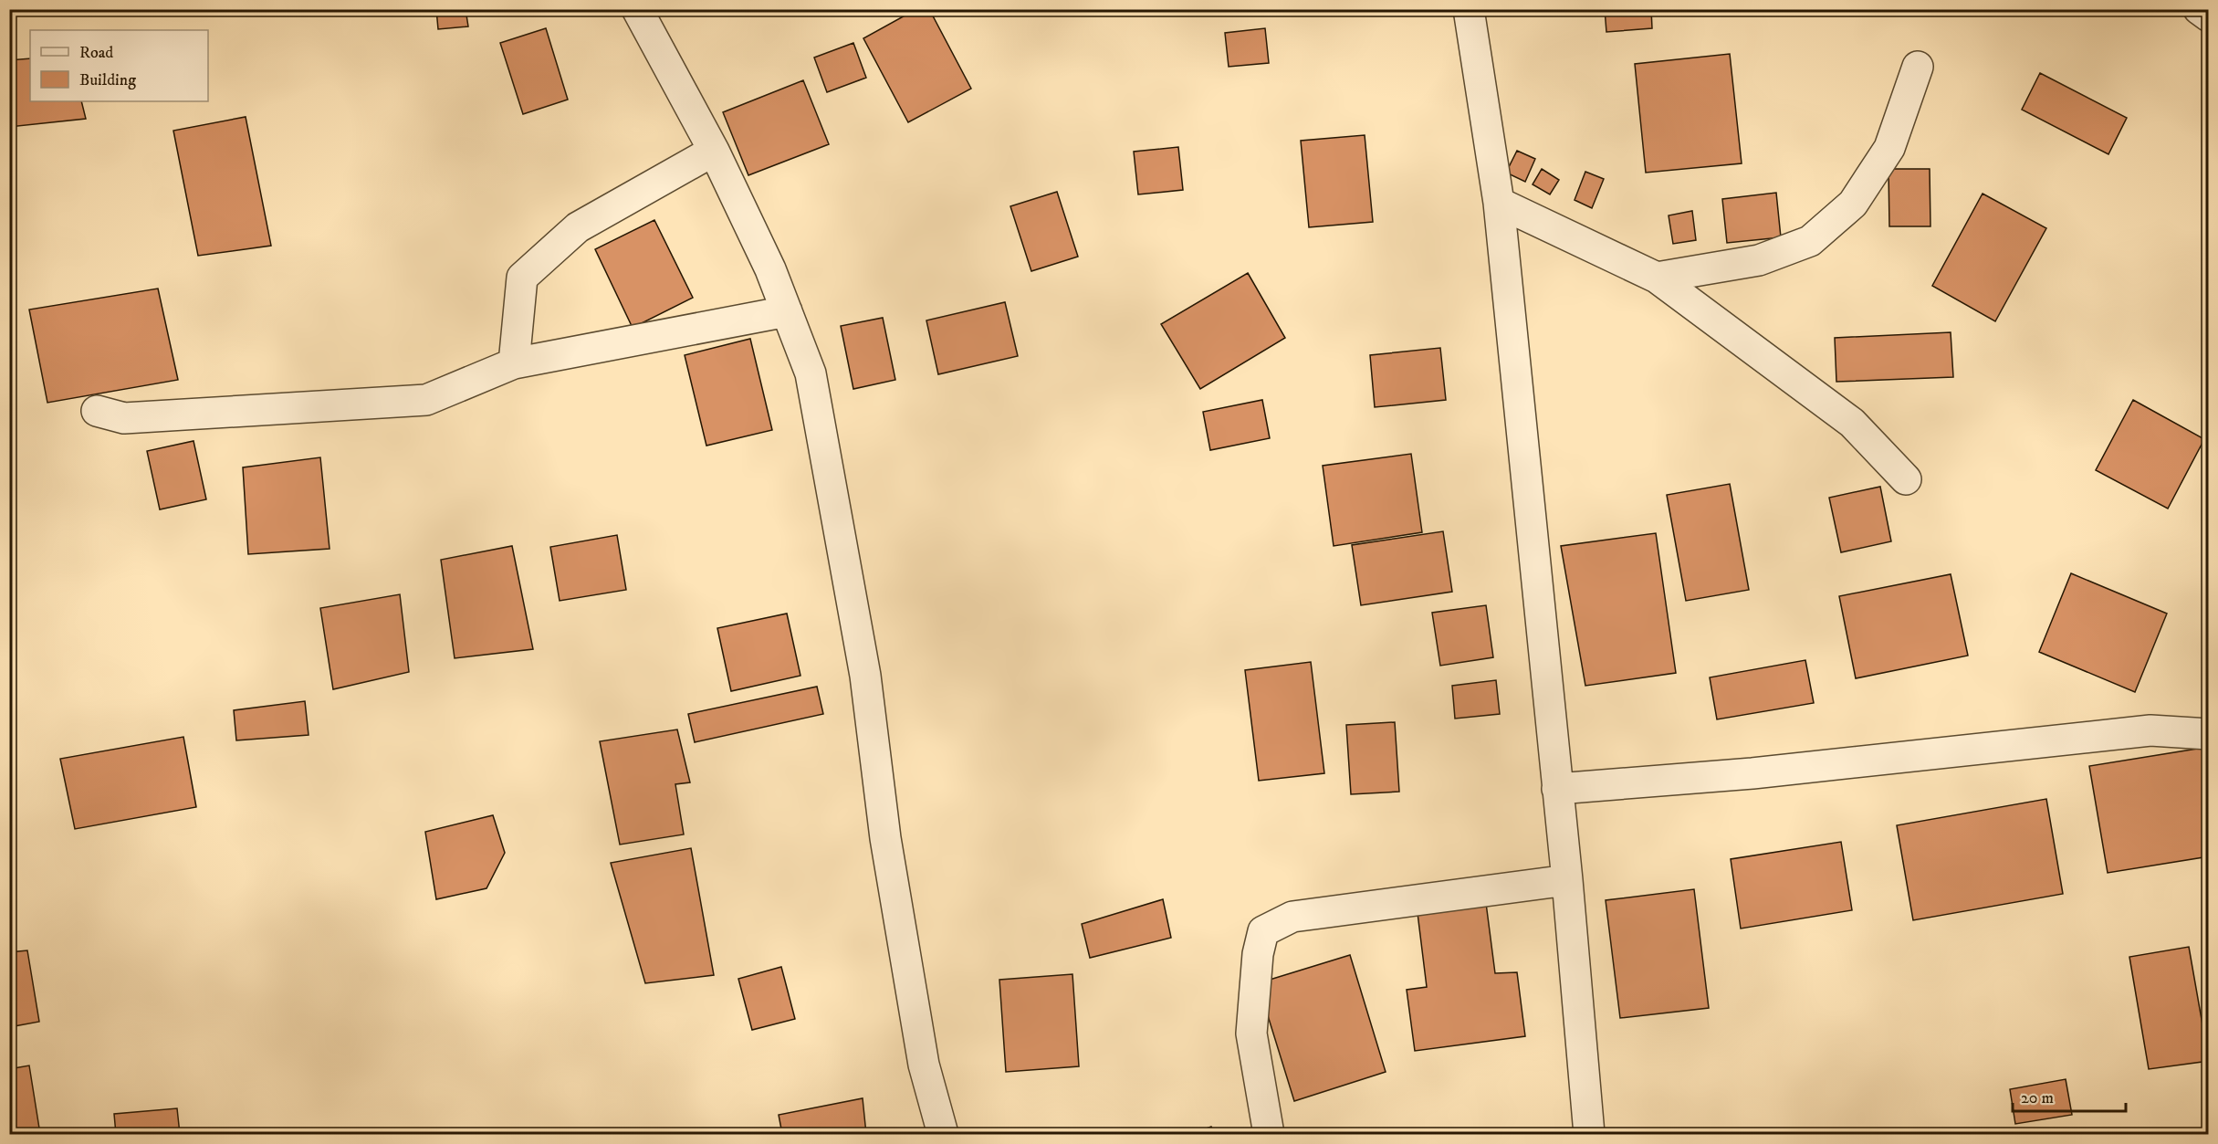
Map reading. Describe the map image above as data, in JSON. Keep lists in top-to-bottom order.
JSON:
{
  "legend": ["Road", "Building"],
  "scale_bar": "20 m"
}
